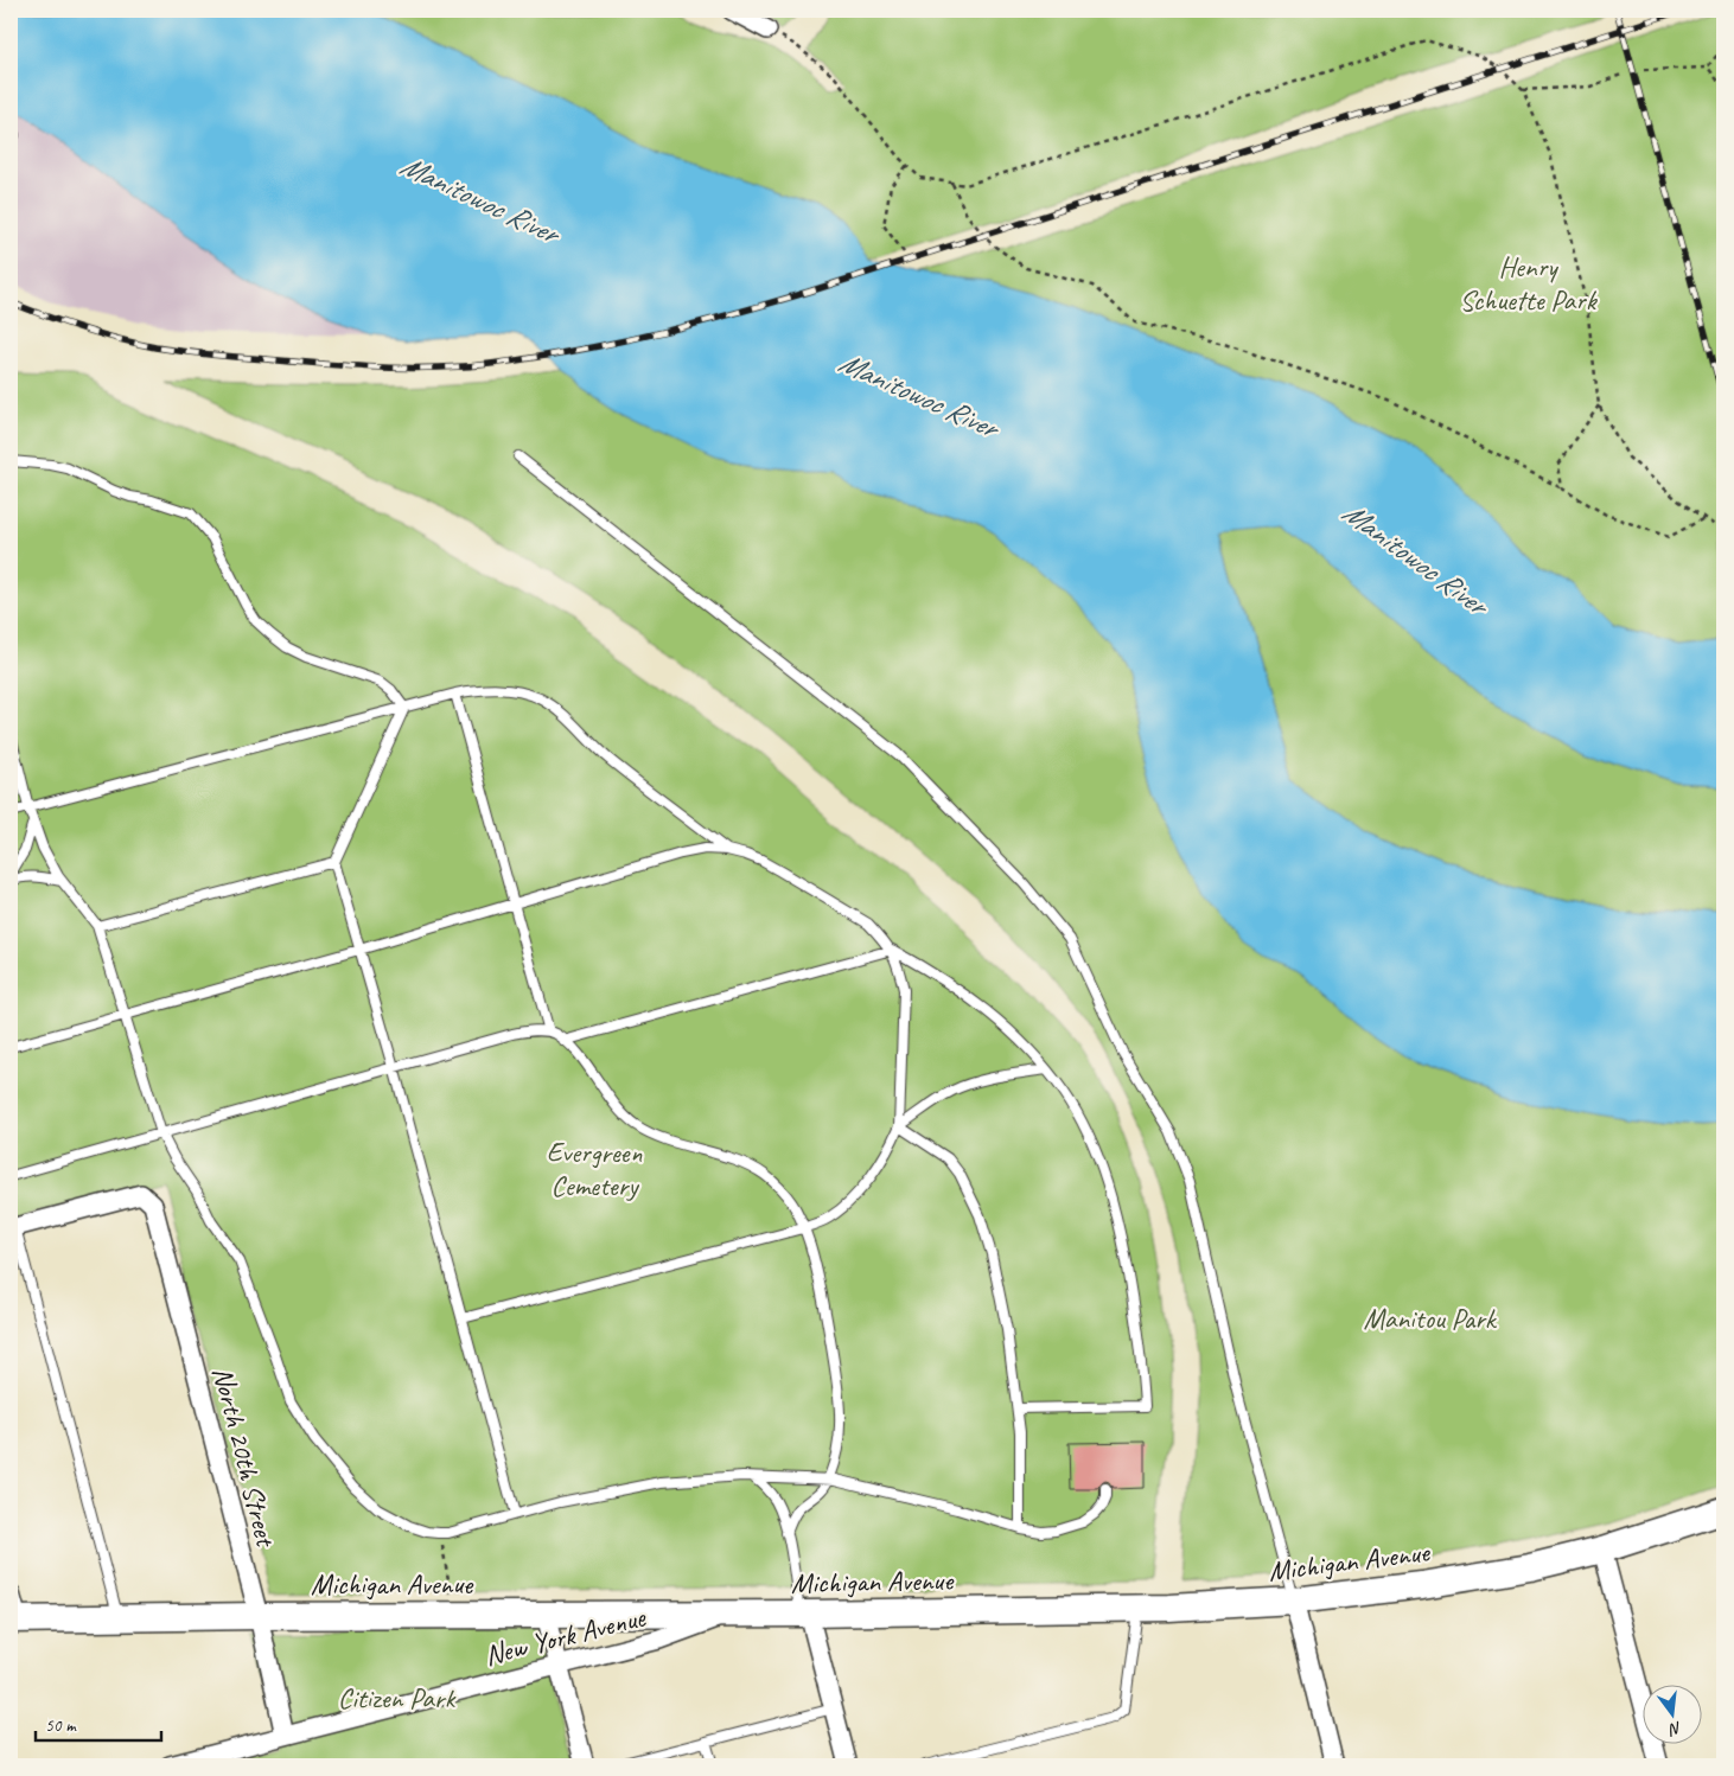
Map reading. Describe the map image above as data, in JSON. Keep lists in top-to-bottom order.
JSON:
{
  "streets": {
    "street": ["North 20th Street", "Michigan Avenue", "New York Avenue"]
  },
  "crossings": [
    ["North 20th Street", "Michigan Avenue"],
    ["North 20th Street", "New York Avenue"],
    ["Michigan Avenue", "New York Avenue"]
  ],
  "water": ["Manitowoc River"],
  "parks": [
    "Henry Schuette Park",
    "Evergreen Cemetery",
    "Manitou Park",
    "Citizen Park"
  ],
  "scale_bar": "50 m",
  "north": "bottom"
}
